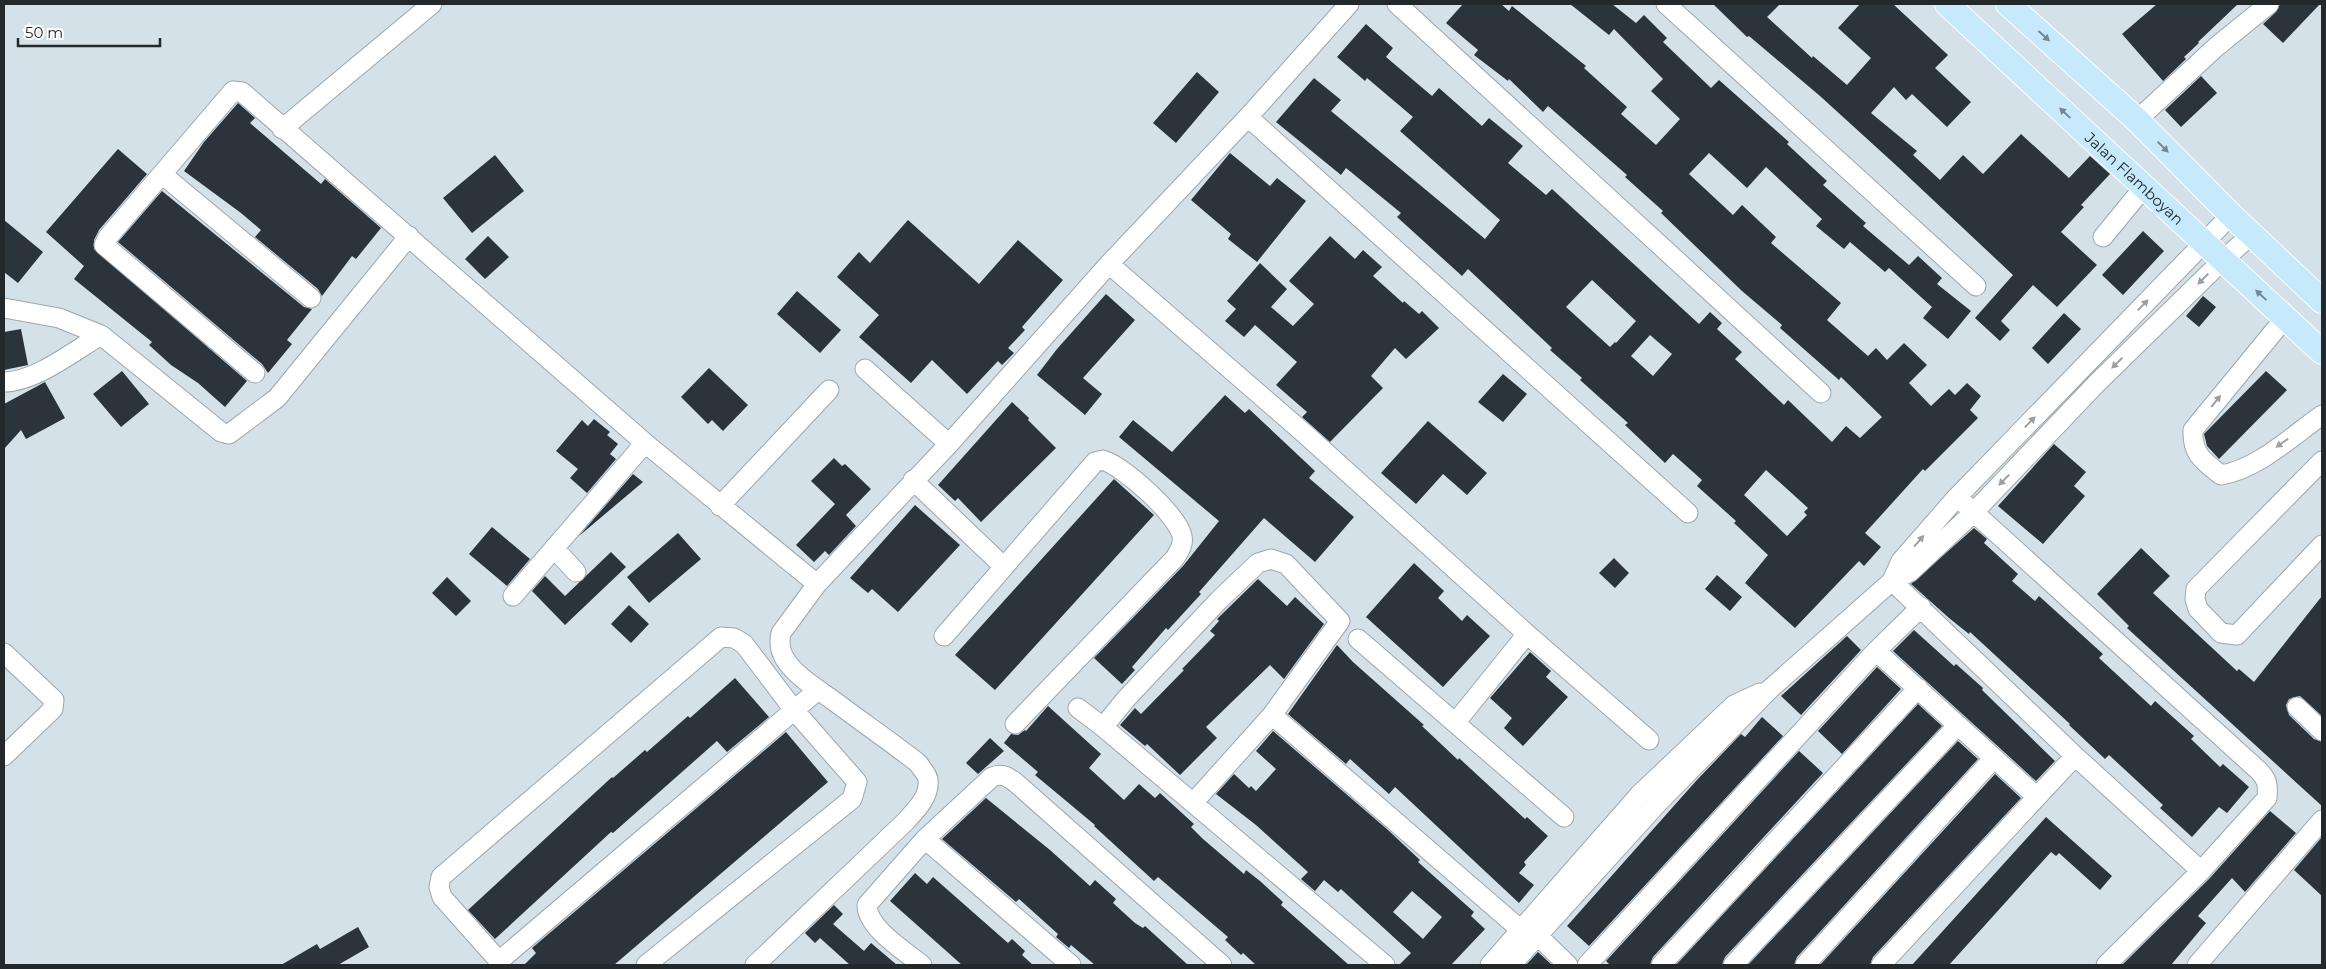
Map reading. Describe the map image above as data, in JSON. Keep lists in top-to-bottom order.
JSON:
{
  "streets": {
    "main road": ["Jalan Flamboyan"]
  },
  "scale_bar": "50 m"
}
